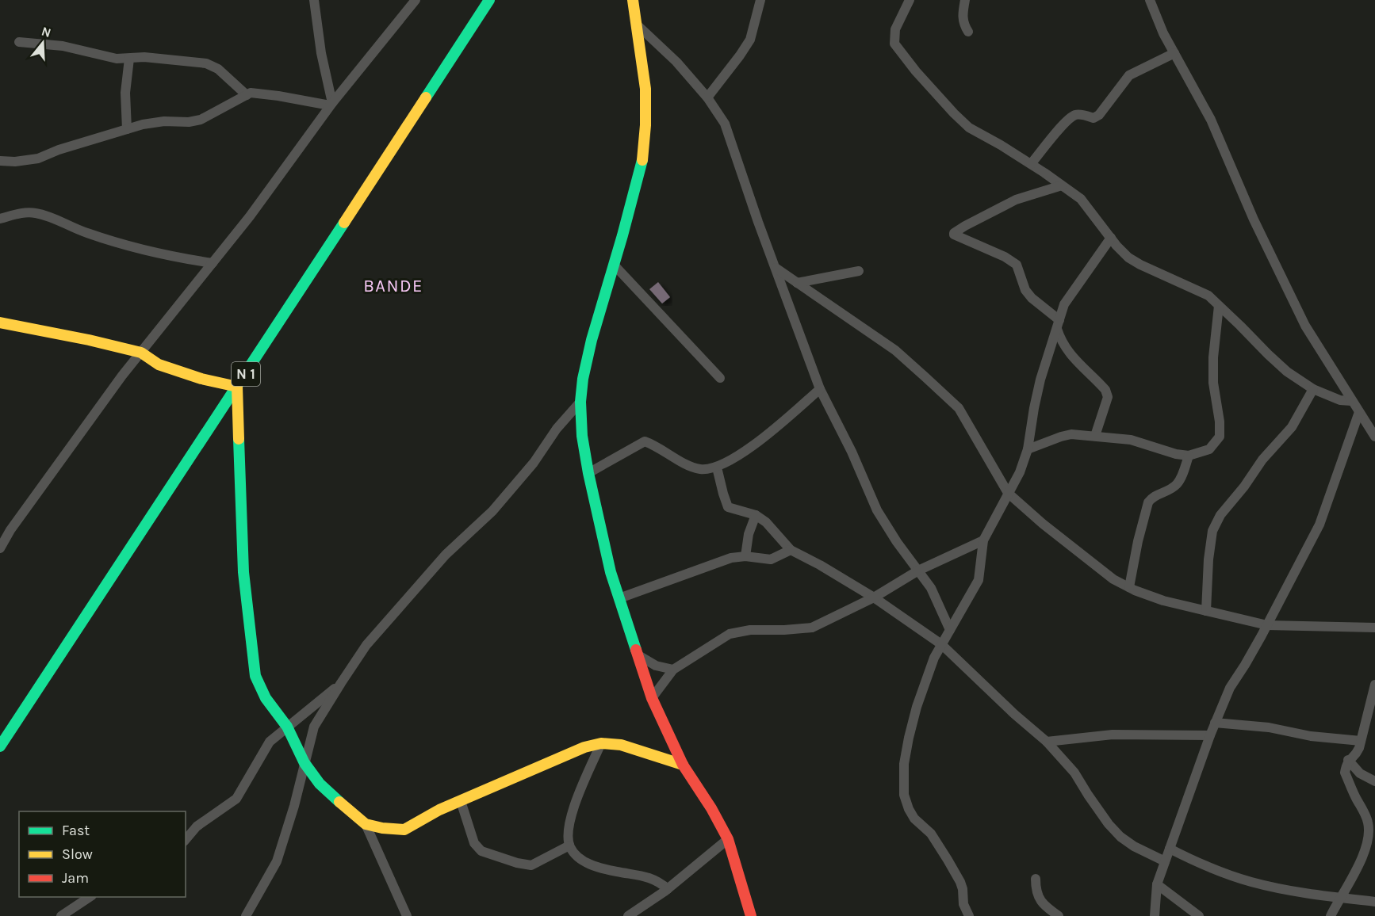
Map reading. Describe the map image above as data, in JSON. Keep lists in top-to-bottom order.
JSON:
{
  "streets": {
    "main road": ["N 1"]
  },
  "districts": ["BANDE"],
  "legend": ["Fast", "Slow", "Jam"],
  "north": "top"
}
